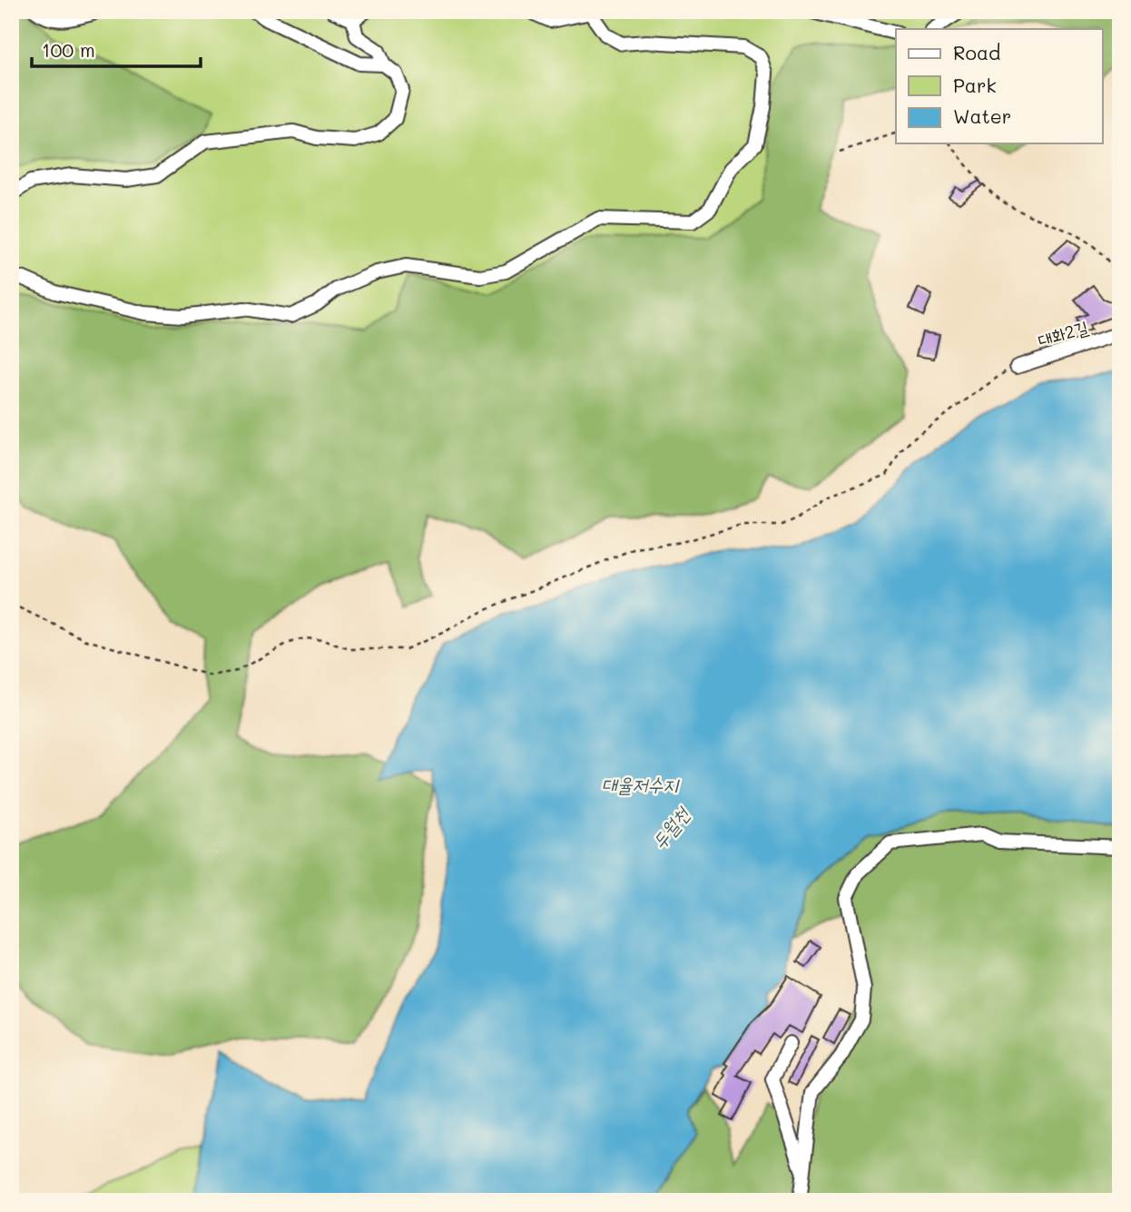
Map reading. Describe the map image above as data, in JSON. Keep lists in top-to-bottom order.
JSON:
{
  "streets": {
    "street": ["대화2길"]
  },
  "water": ["대율저수지", "두월천"],
  "legend": ["Road", "Park", "Water"],
  "scale_bar": "100 m"
}
